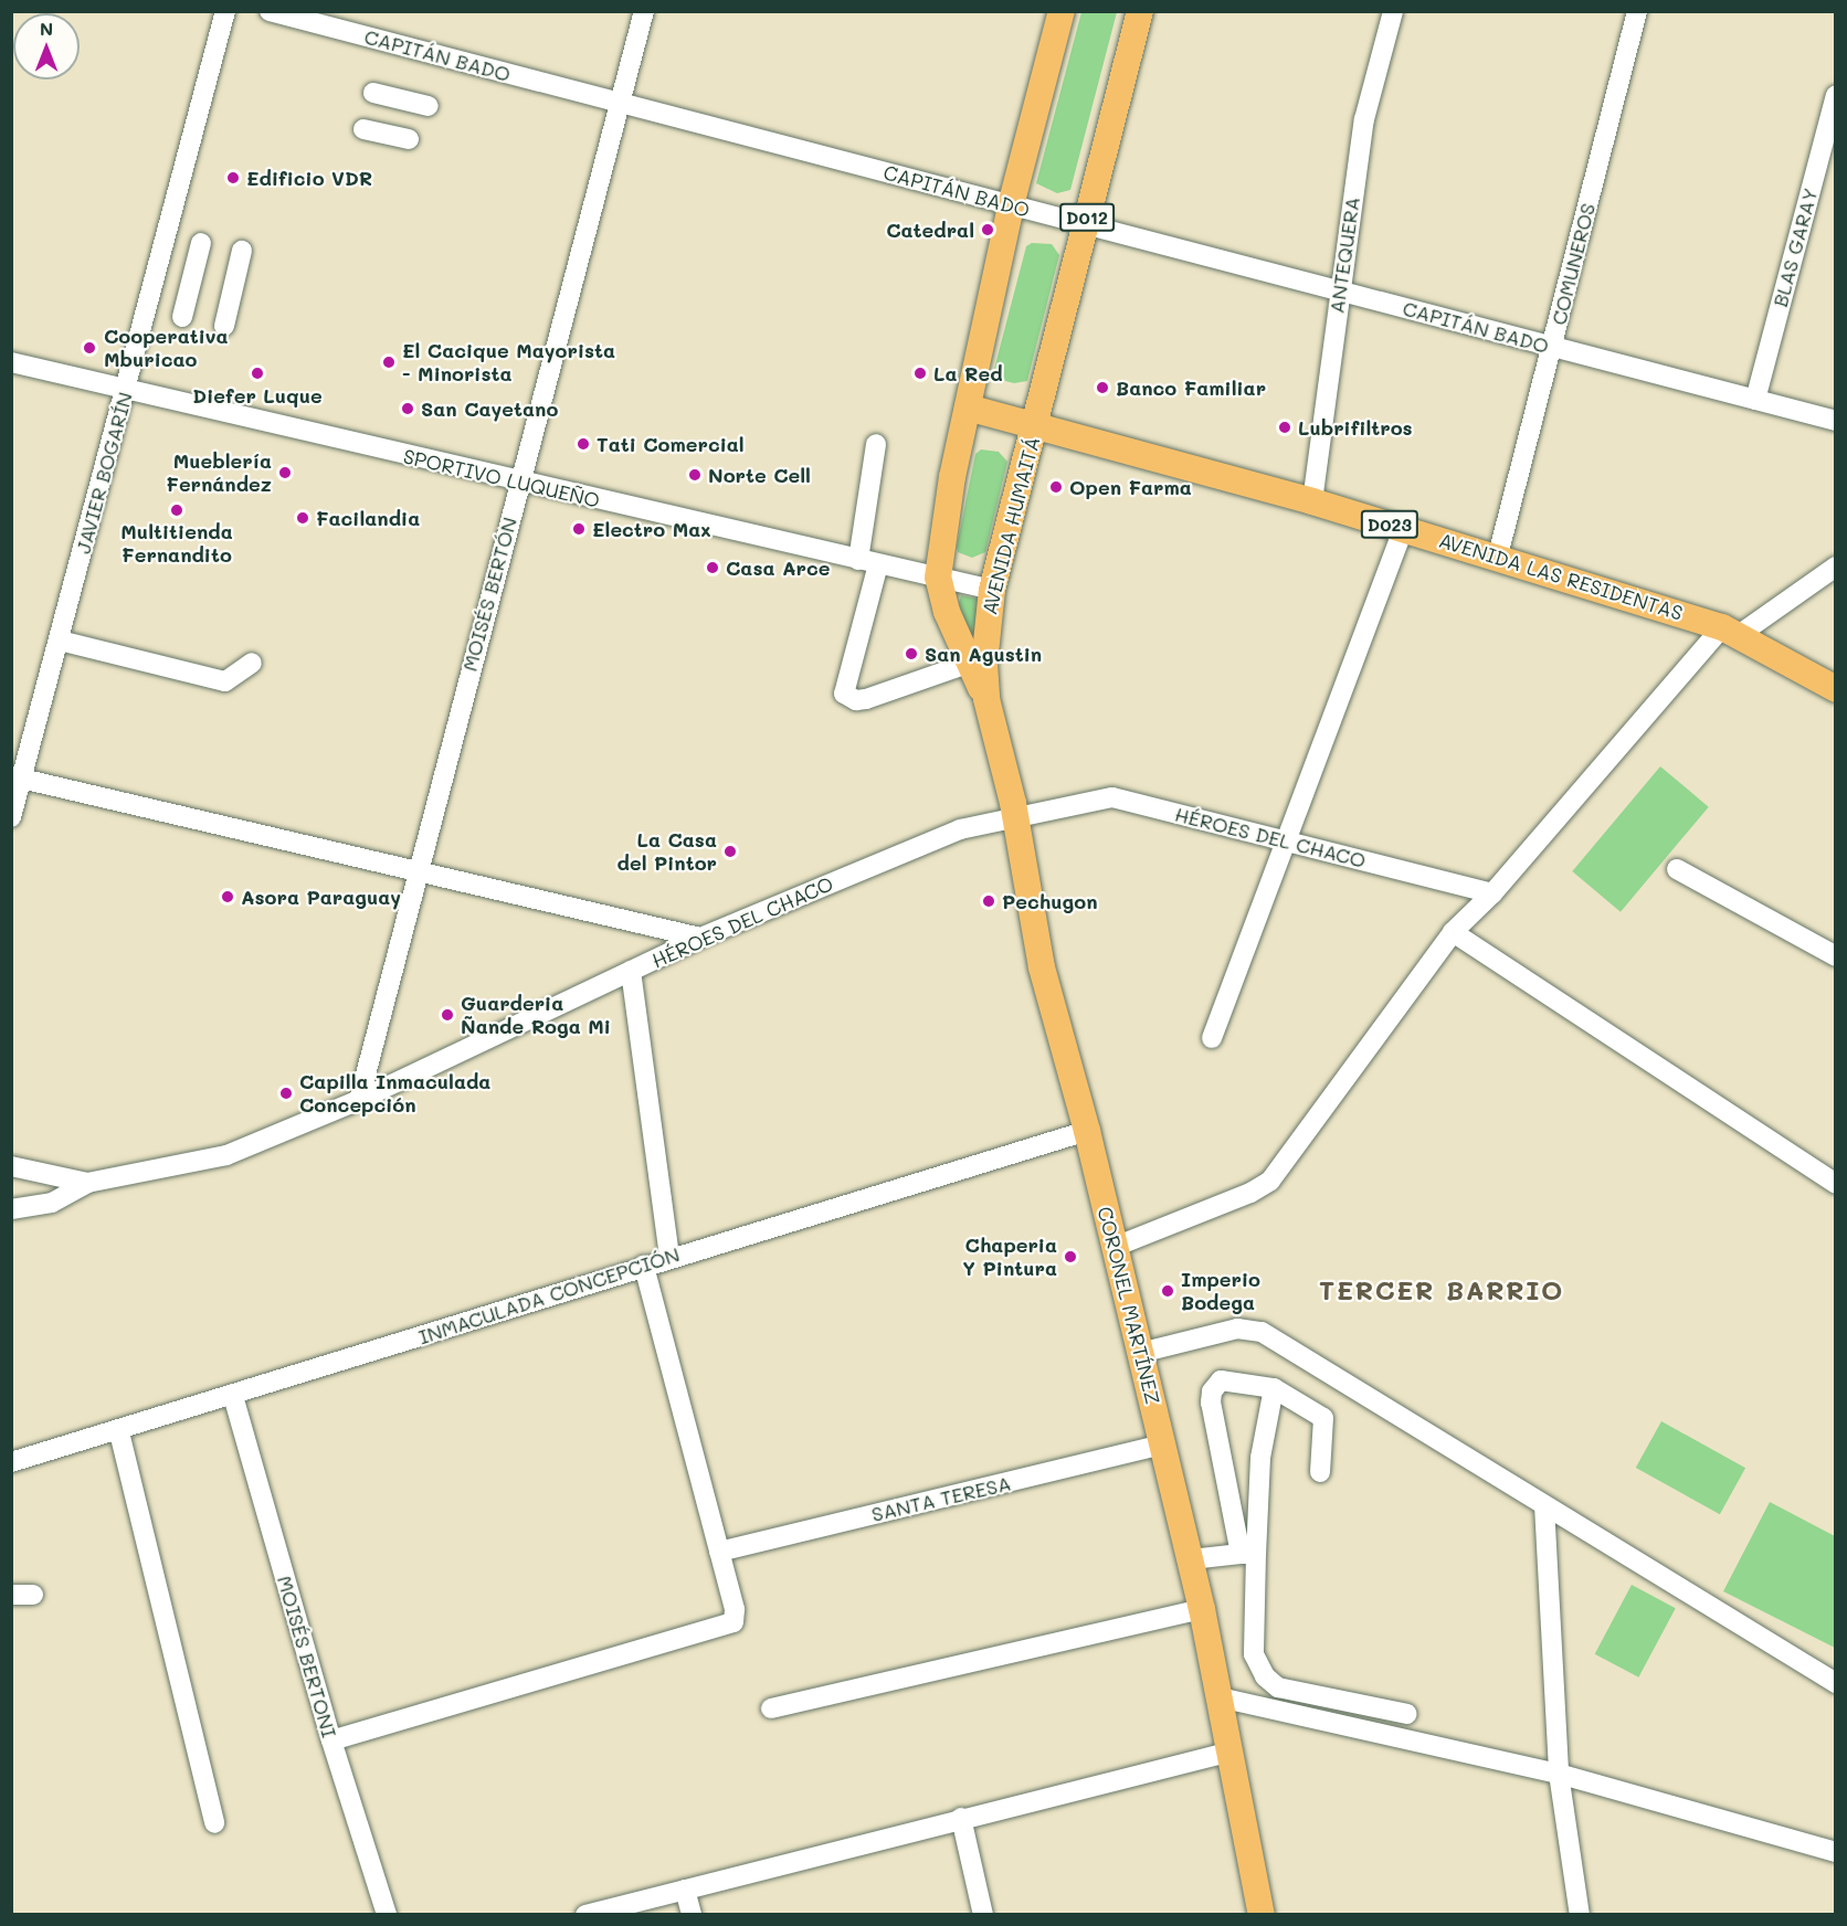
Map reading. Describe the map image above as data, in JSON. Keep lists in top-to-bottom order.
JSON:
{
  "streets": {
    "main road": [
      "D012",
      "D023",
      "AVENIDA HUMAITÁ",
      "AVENIDA LAS RESIDENTAS",
      "CORONEL MARTÍNEZ"
    ],
    "street": [
      "CAPITÁN BADO",
      "BLAS GARAY",
      "ANTEQUERA",
      "COMUNEROS",
      "JAVIER BOGARÍN",
      "SPORTIVO LUQUEÑO",
      "MOISÉS BERTÓN",
      "HÉROES DEL CHACO",
      "INMACULADA CONCEPCIÓN",
      "SANTA TERESA",
      "MOISÉS BERTONI"
    ]
  },
  "crossings": [
    ["CAPITÁN BADO", "BLAS GARAY"],
    ["CAPITÁN BADO", "ANTEQUERA"],
    ["CAPITÁN BADO", "COMUNEROS"],
    ["CAPITÁN BADO", "AVENIDA HUMAITÁ"],
    ["CAPITÁN BADO", "MOISÉS BERTÓN"],
    ["ANTEQUERA", "AVENIDA LAS RESIDENTAS"],
    ["COMUNEROS", "AVENIDA LAS RESIDENTAS"],
    ["JAVIER BOGARÍN", "SPORTIVO LUQUEÑO"],
    ["SPORTIVO LUQUEÑO", "AVENIDA HUMAITÁ"],
    ["SPORTIVO LUQUEÑO", "MOISÉS BERTÓN"],
    ["AVENIDA HUMAITÁ", "AVENIDA LAS RESIDENTAS"],
    ["AVENIDA HUMAITÁ", "CORONEL MARTÍNEZ"],
    ["MOISÉS BERTÓN", "HÉROES DEL CHACO"],
    ["HÉROES DEL CHACO", "CORONEL MARTÍNEZ"],
    ["INMACULADA CONCEPCIÓN", "CORONEL MARTÍNEZ"],
    ["INMACULADA CONCEPCIÓN", "MOISÉS BERTONI"],
    ["CORONEL MARTÍNEZ", "SANTA TERESA"]
  ],
  "districts": ["TERCER BARRIO"],
  "places": [
    "Edificio VDR",
    "Catedral",
    "Cooperativa Mburicao",
    "El Cacique Mayorista - Minorista",
    "Diefer Luque",
    "La Red",
    "Banco Familiar",
    "San Cayetano",
    "Lubrifiltros",
    "Tati Comercial",
    "Mueblería Fernández",
    "Norte Cell",
    "Open Farma",
    "Multitienda Fernandito",
    "Facilandia",
    "Electro Max",
    "Casa Arce",
    "San Agustin",
    "La Casa del Pintor",
    "Asora Paraguay",
    "Pechugon",
    "Guarderia Ñande Roga Mi",
    "Capilla Inmaculada Concepción",
    "Chaperia Y Pintura",
    "Imperio Bodega"
  ],
  "north": "top"
}
